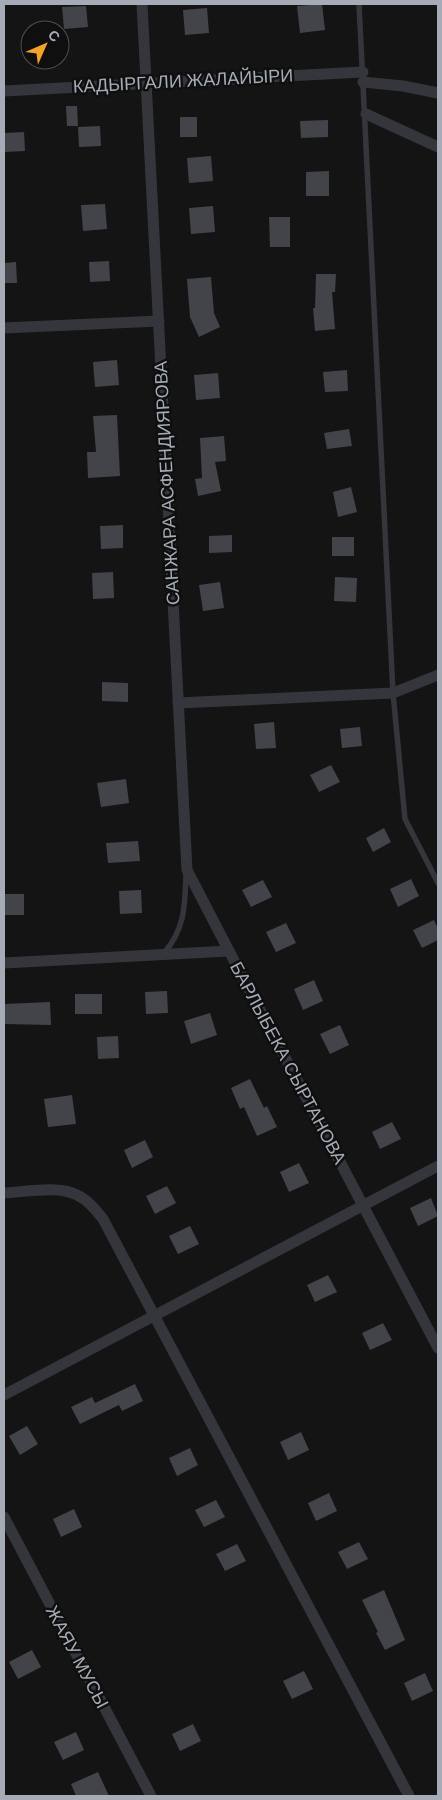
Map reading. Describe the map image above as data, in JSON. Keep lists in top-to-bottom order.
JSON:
{
  "streets": {
    "street": [
      "КАДЫРГАЛИ ЖАЛАЙЫРИ",
      "САНЖАРА АСФЕНДИЯРОВА",
      "БАРЛЫБЕКА СЫРТАНОВА",
      "ЖАЯУ МУСЫ"
    ]
  },
  "crossings": [
    ["КАДЫРГАЛИ ЖАЛАЙЫРИ", "САНЖАРА АСФЕНДИЯРОВА"],
    ["САНЖАРА АСФЕНДИЯРОВА", "БАРЛЫБЕКА СЫРТАНОВА"]
  ],
  "north": "top right"
}
